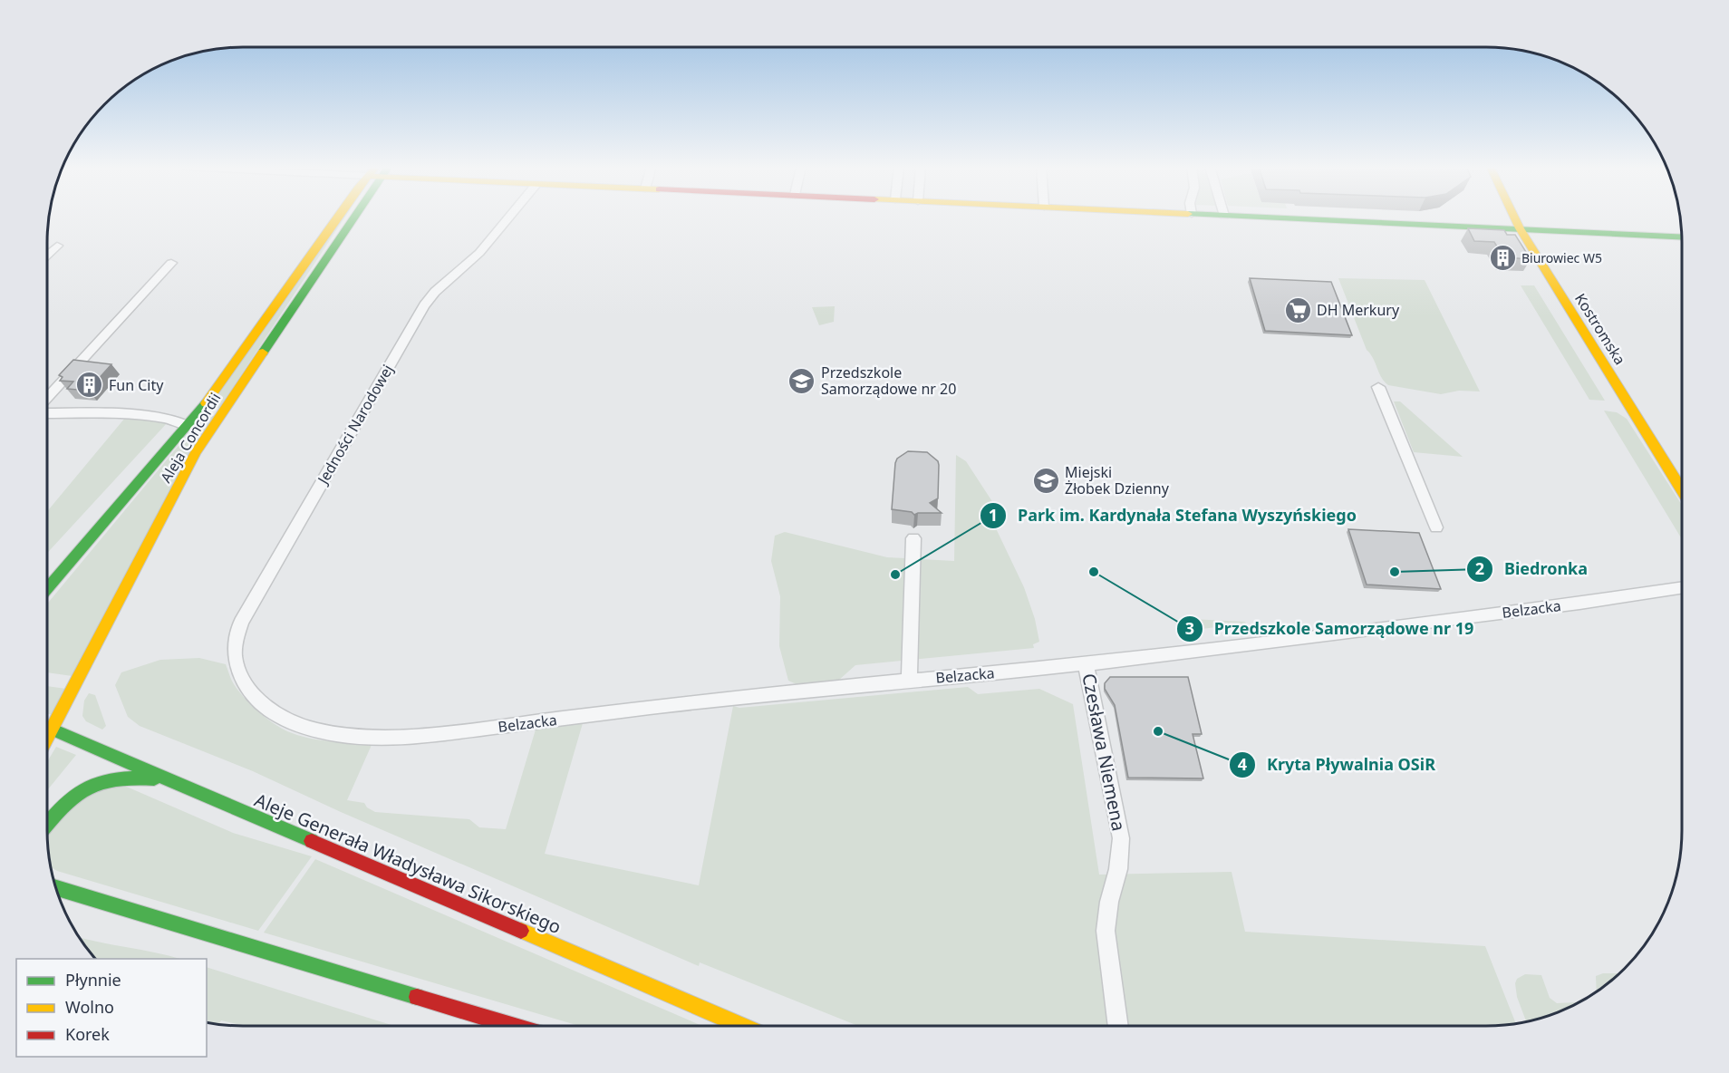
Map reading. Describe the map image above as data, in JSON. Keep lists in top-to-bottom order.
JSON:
{
  "streets": {
    "street": [
      "Kostromska",
      "Jedności Narodowej",
      "Aleja Concordii",
      "Belzacka",
      "Czesława Niemena",
      "Aleje Generała Władysława Sikorskiego"
    ]
  },
  "crossings": [
    ["Jedności Narodowej", "Belzacka"],
    ["Aleja Concordii", "Aleje Generała Władysława Sikorskiego"],
    ["Belzacka", "Czesława Niemena"]
  ],
  "places": {
    "building": ["Biurowiec W5", "Fun City"],
    "supermarket": ["DH Merkury"],
    "school or university": ["Przedszkole Samorządowe nr 20", "Miejski Żłobek Dzienny"],
    "other": [
      "Przedszkole Samorządowe nr 19",
      "Biedronka",
      "Park im. Kardynała Stefana Wyszyńskiego",
      "Kryta Pływalnia OSiR"
    ]
  },
  "legend": ["Płynnie", "Wolno", "Korek"]
}
